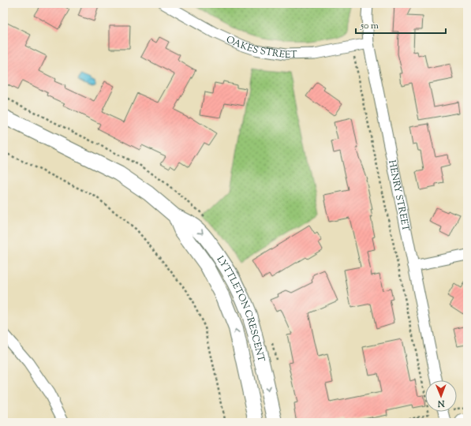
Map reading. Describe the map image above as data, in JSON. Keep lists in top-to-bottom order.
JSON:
{
  "streets": {
    "street": ["OAKES STREET", "HENRY STREET", "LYTTLETON CRESCENT"]
  },
  "crossings": [
    ["OAKES STREET", "HENRY STREET"]
  ],
  "scale_bar": "50 m",
  "north": "bottom"
}
